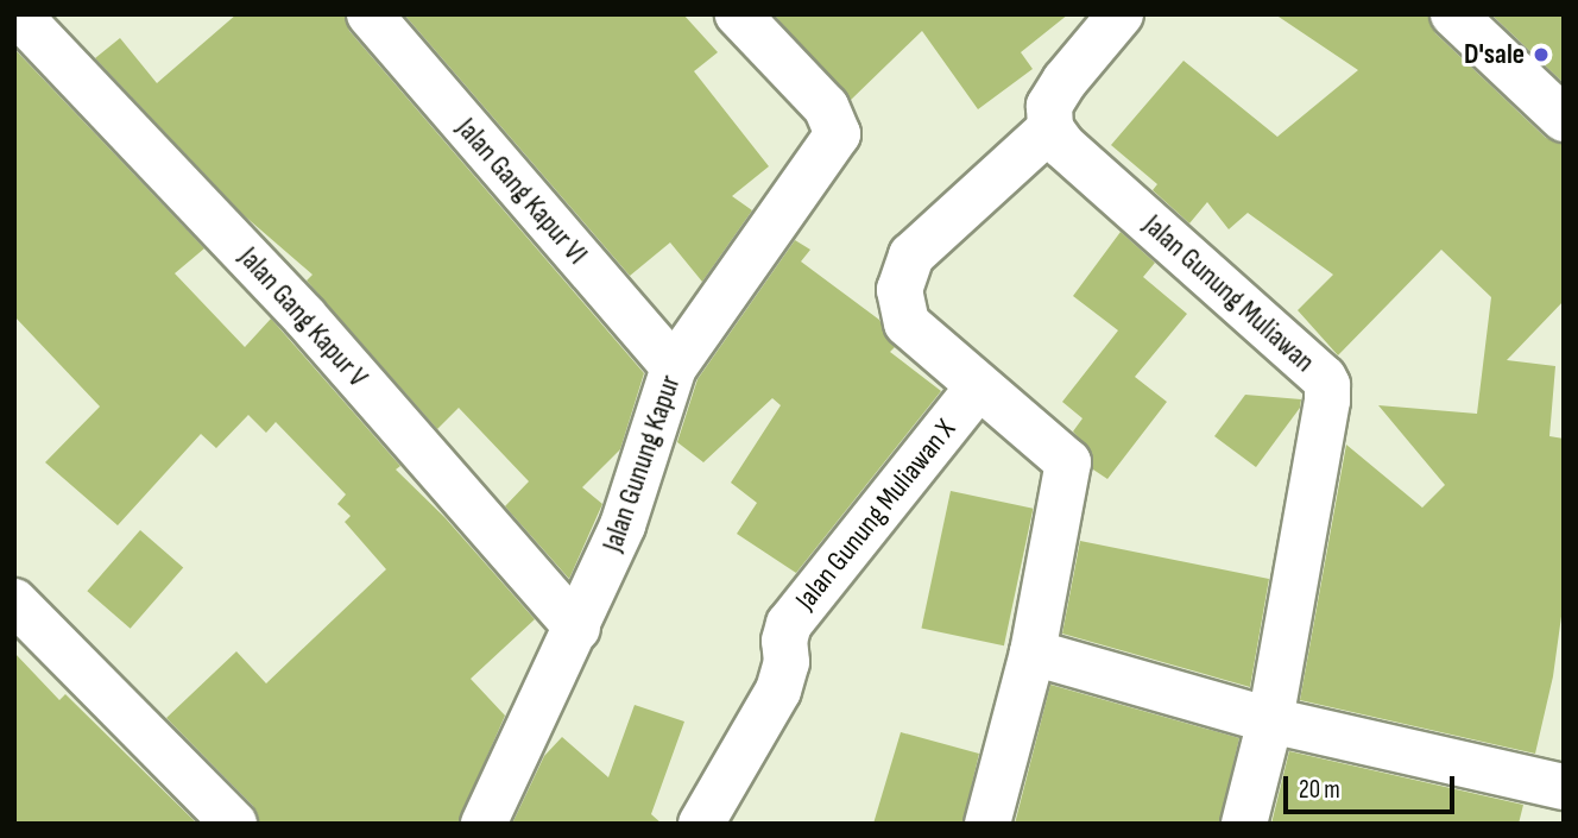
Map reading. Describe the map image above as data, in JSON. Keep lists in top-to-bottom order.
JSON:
{
  "streets": {
    "street": [
      "Jalan Gang Kapur VI",
      "Jalan Gunung Muliawan",
      "Jalan Gang Kapur V",
      "Jalan Gunung Kapur",
      "Jalan Gunung Muliawan X"
    ]
  },
  "crossings": [
    ["Jalan Gang Kapur VI", "Jalan Gunung Kapur"],
    ["Jalan Gang Kapur V", "Jalan Gunung Kapur"]
  ],
  "places": ["D'sale"],
  "scale_bar": "20 m"
}
